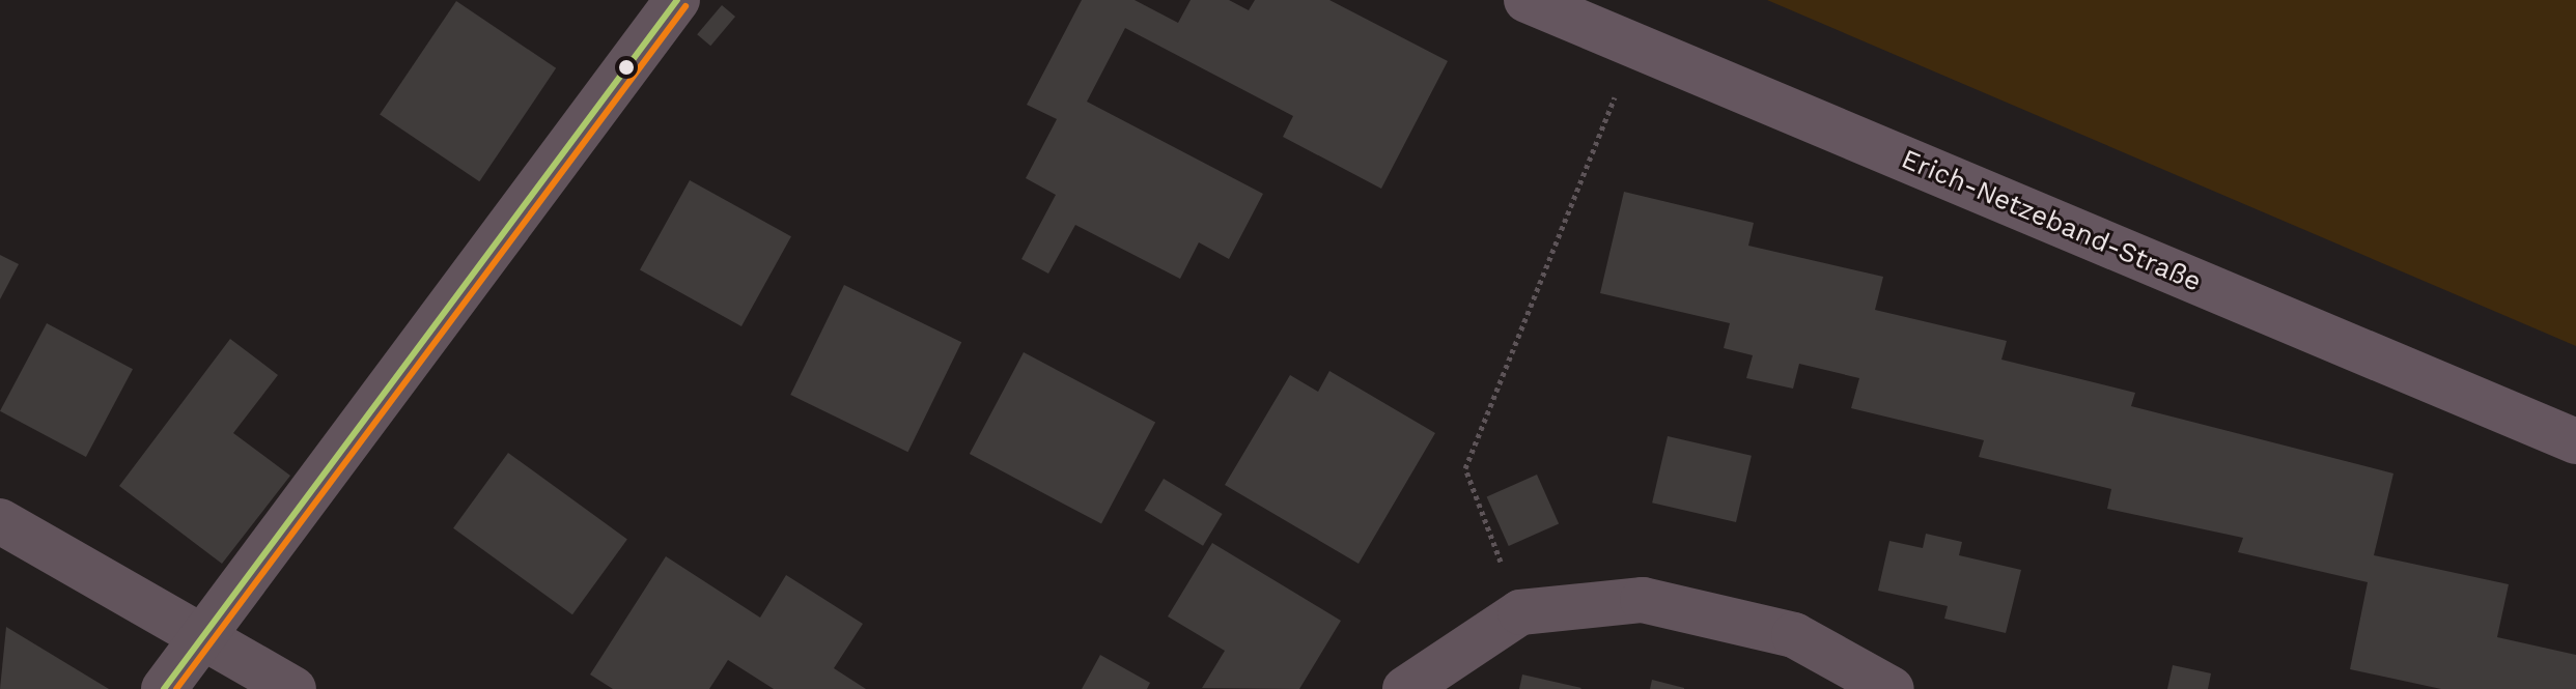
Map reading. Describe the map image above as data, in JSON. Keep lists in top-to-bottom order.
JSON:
{
  "streets": {
    "street": ["Erich-Netzeband-Straße"]
  }
}
